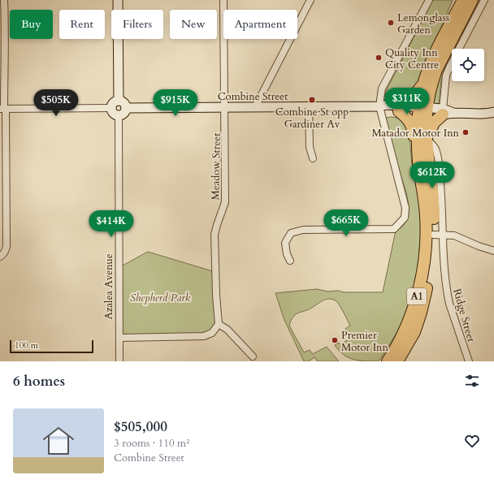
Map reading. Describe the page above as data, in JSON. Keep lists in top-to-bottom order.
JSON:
{
  "streets": {
    "highway": ["A1"],
    "street": [
      "Combine Street",
      "Meadow Street",
      "Azalea Avenue",
      "Ridge Street"
    ]
  },
  "crossings": [
    ["Combine Street", "Meadow Street"],
    ["Combine Street", "Azalea Avenue"],
    ["Combine Street", "A1"],
    ["A1", "Ridge Street"]
  ],
  "parks": ["Shepherd Park"],
  "places": {
    "other": [
      "Lemonglass Garden",
      "Quality Inn City Centre",
      "Matador Motor Inn",
      "Premier Motor Inn"
    ],
    "transit": ["Combine St opp Gardiner Av"]
  },
  "scale_bar": "100 m",
  "page": {
    "chip": [
      "Buy",
      "Rent",
      "Filters",
      "New",
      "Apartment"
    ],
    "price": [
      "$311K",
      "$505K",
      "$915K",
      "$612K",
      "$665K",
      "$414K"
    ],
    "scale": "100 m",
    "heading": "6 homes",
    "list": [
      {
        "name": "$505,000",
        "note": "3 rooms · 110 m² · Combine Street"
      }
    ]
  }
}
